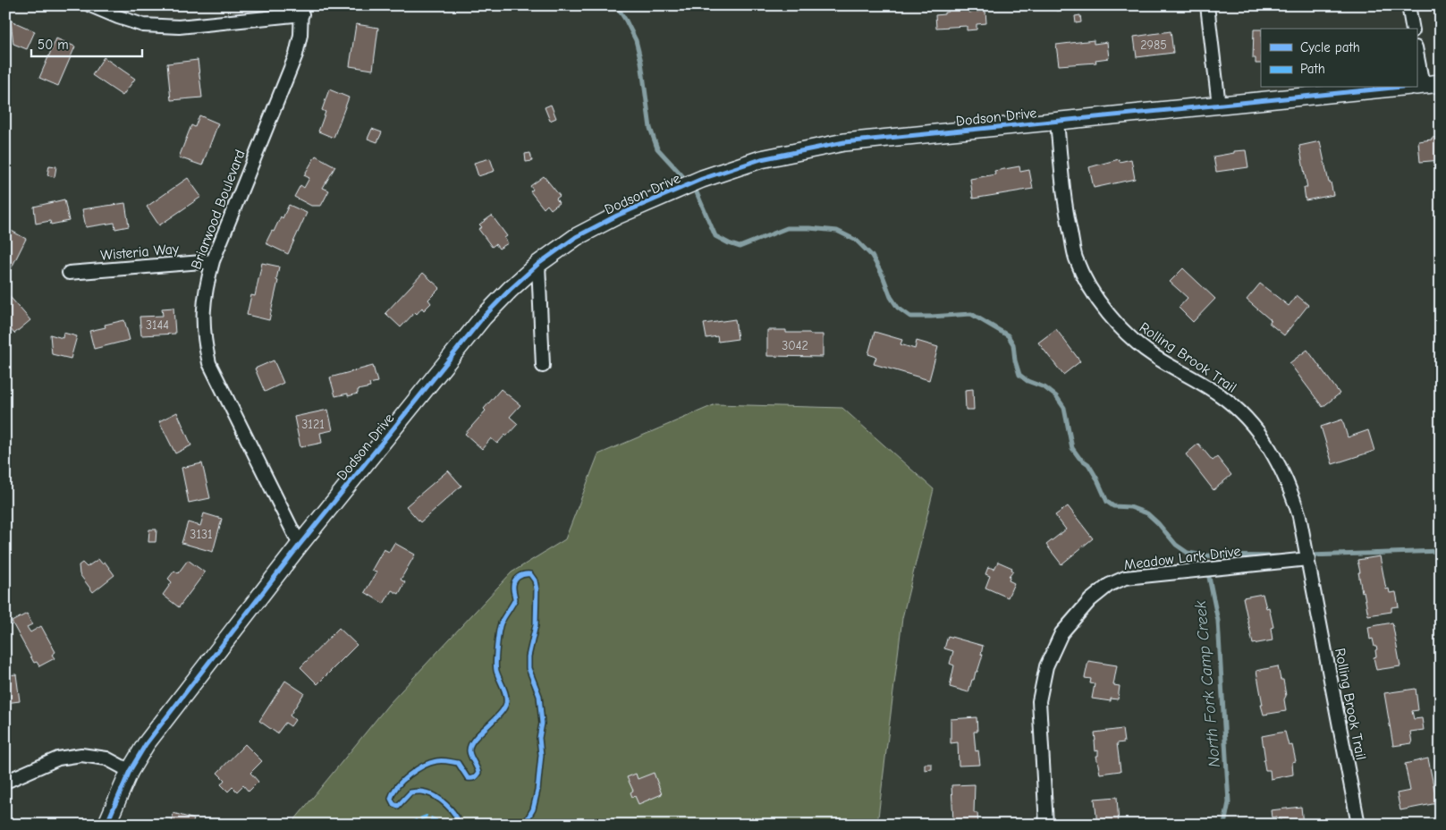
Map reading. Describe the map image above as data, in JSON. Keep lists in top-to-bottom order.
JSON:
{
  "streets": {
    "street": [
      "Dodson Drive",
      "Briarwood Boulevard",
      "Wisteria Way",
      "Rolling Brook Trail",
      "Meadow Lark Drive"
    ]
  },
  "crossings": [
    ["Dodson Drive", "Briarwood Boulevard"],
    ["Dodson Drive", "Rolling Brook Trail"],
    ["Briarwood Boulevard", "Wisteria Way"],
    ["Rolling Brook Trail", "Meadow Lark Drive"]
  ],
  "water": ["North Fork Camp Creek"],
  "house_numbers": [
    "2985",
    "3144",
    "3042",
    "3121",
    "3131"
  ],
  "legend": ["Cycle path", "Path"],
  "scale_bar": "50 m"
}
